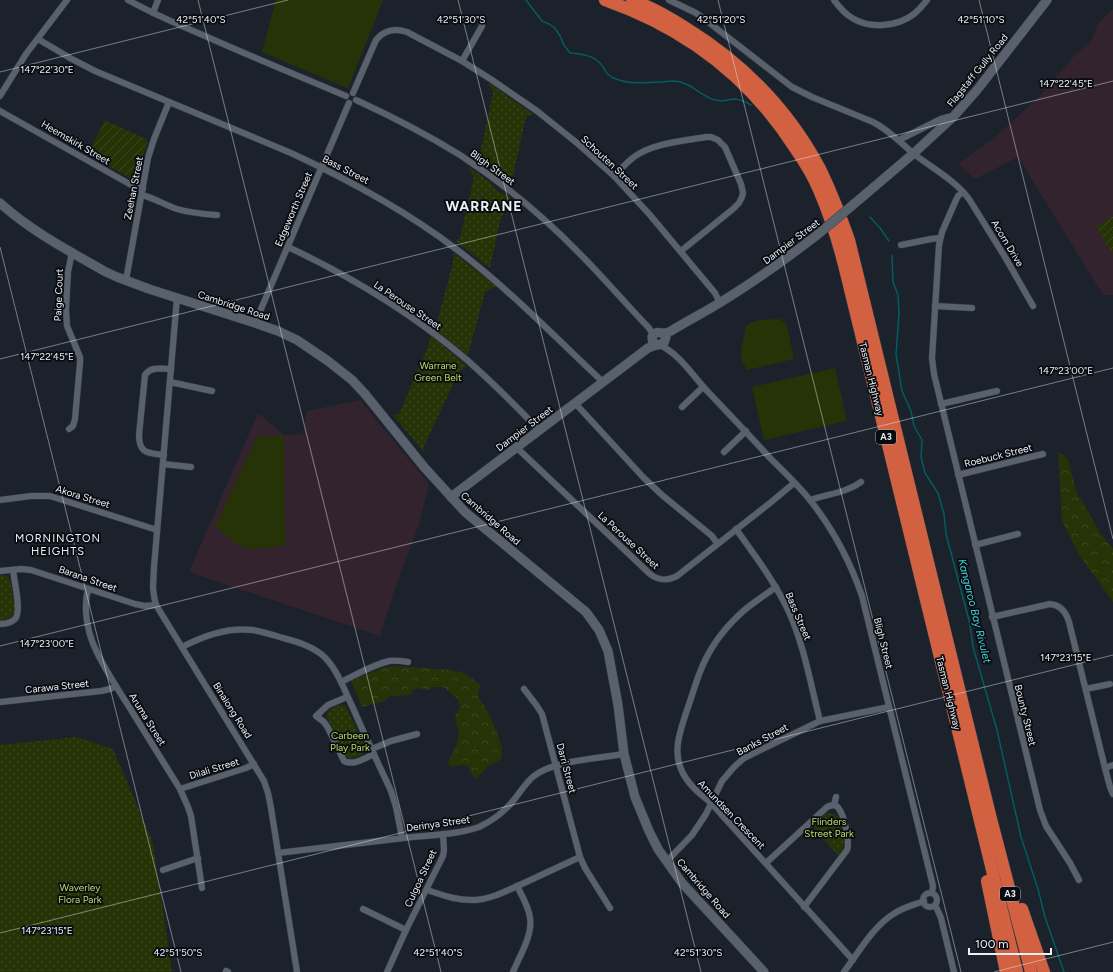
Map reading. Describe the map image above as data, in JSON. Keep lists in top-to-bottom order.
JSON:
{
  "streets": {
    "highway": ["Tasman Highway", "A3"],
    "main road": ["Flagstaff Gully Road", "Dampier Street", "Cambridge Road"],
    "street": [
      "Heemskirk Street",
      "Schouten Street",
      "Bligh Street",
      "Bass Street",
      "Zeehan Street",
      "Edgeworth Street",
      "Acorn Drive",
      "Paige Court",
      "La Perouse Street",
      "Roebuck Street",
      "Akora Street",
      "Barana Street",
      "Carawa Street",
      "Binalong Road",
      "Bounty Street",
      "Aruma Street",
      "Banks Street",
      "Dilali Street",
      "Darri Street",
      "Amundsen Crescent",
      "Derinya Street",
      "Culgoa Street"
    ]
  },
  "crossings": [
    ["Flagstaff Gully Road", "Dampier Street"],
    ["Heemskirk Street", "Zeehan Street"],
    ["Schouten Street", "Bligh Street"],
    ["Schouten Street", "Edgeworth Street"],
    ["Schouten Street", "Dampier Street"],
    ["Bligh Street", "Edgeworth Street"],
    ["Bligh Street", "Dampier Street"],
    ["Bligh Street", "La Perouse Street"],
    ["Bligh Street", "Banks Street"],
    ["Bass Street", "Zeehan Street"],
    ["Bass Street", "Edgeworth Street"],
    ["Bass Street", "Dampier Street"],
    ["Bass Street", "La Perouse Street"],
    ["Bass Street", "Banks Street"],
    ["Bass Street", "Amundsen Crescent"],
    ["Zeehan Street", "Cambridge Road"],
    ["Edgeworth Street", "Cambridge Road"],
    ["Edgeworth Street", "La Perouse Street"],
    ["Dampier Street", "Cambridge Road"],
    ["Dampier Street", "La Perouse Street"],
    ["Acorn Drive", "Bounty Street"],
    ["Paige Court", "Cambridge Road"],
    ["Cambridge Road", "Binalong Road"],
    ["Cambridge Road", "Banks Street"],
    ["Cambridge Road", "Derinya Street"],
    ["Roebuck Street", "Bounty Street"],
    ["Akora Street", "Binalong Road"],
    ["Barana Street", "Binalong Road"],
    ["Barana Street", "Aruma Street"],
    ["Carawa Street", "Aruma Street"],
    ["Binalong Road", "Dilali Street"],
    ["Binalong Road", "Derinya Street"],
    ["Aruma Street", "Dilali Street"],
    ["Banks Street", "Amundsen Crescent"],
    ["Darri Street", "Derinya Street"],
    ["Derinya Street", "Culgoa Street"]
  ],
  "districts": ["WARRANE", "MORNINGTON HEIGHTS"],
  "water": ["Kangaroo Bay Rivulet"],
  "parks": [
    "Warrane Green Belt",
    "Carbeen Play Park",
    "Flinders Street Park",
    "Waverley Flora Park"
  ],
  "scale_bar": "100 m",
  "coordinates": [
    "42°51'40\"S",
    "42°51'30\"S",
    "42°51'20\"S",
    "42°51'10\"S",
    "147°22'30\"E",
    "147°22'45\"E",
    "147°23'00\"E",
    "147°23'15\"E",
    "42°51'50\"S"
  ]
}
